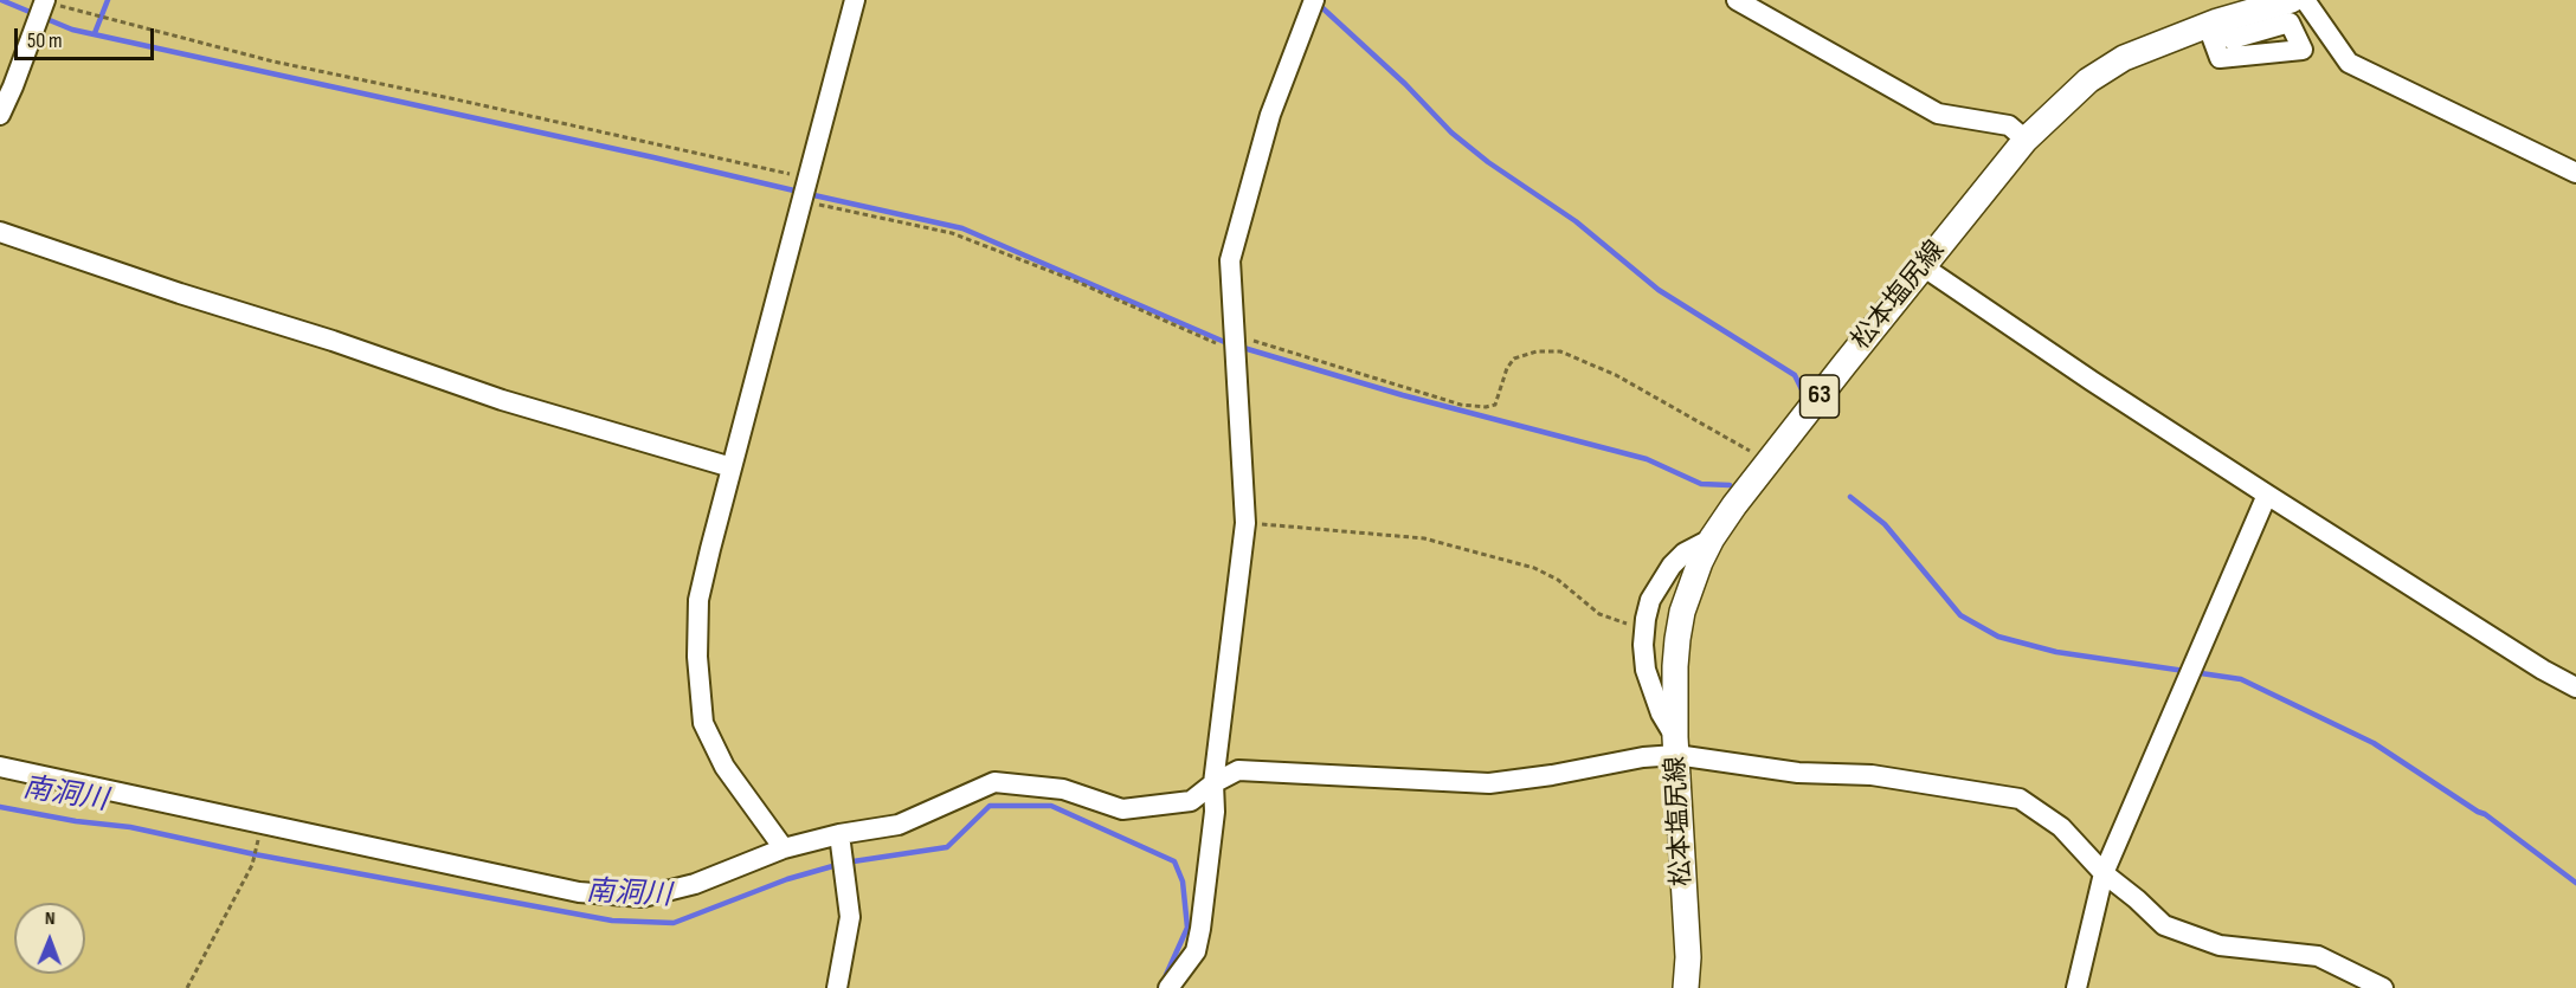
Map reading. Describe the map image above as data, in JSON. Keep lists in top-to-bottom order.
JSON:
{
  "streets": {
    "main road": ["松本塩尻線", "63"]
  },
  "water": ["南洞川"],
  "scale_bar": "50 m",
  "north": "top"
}
